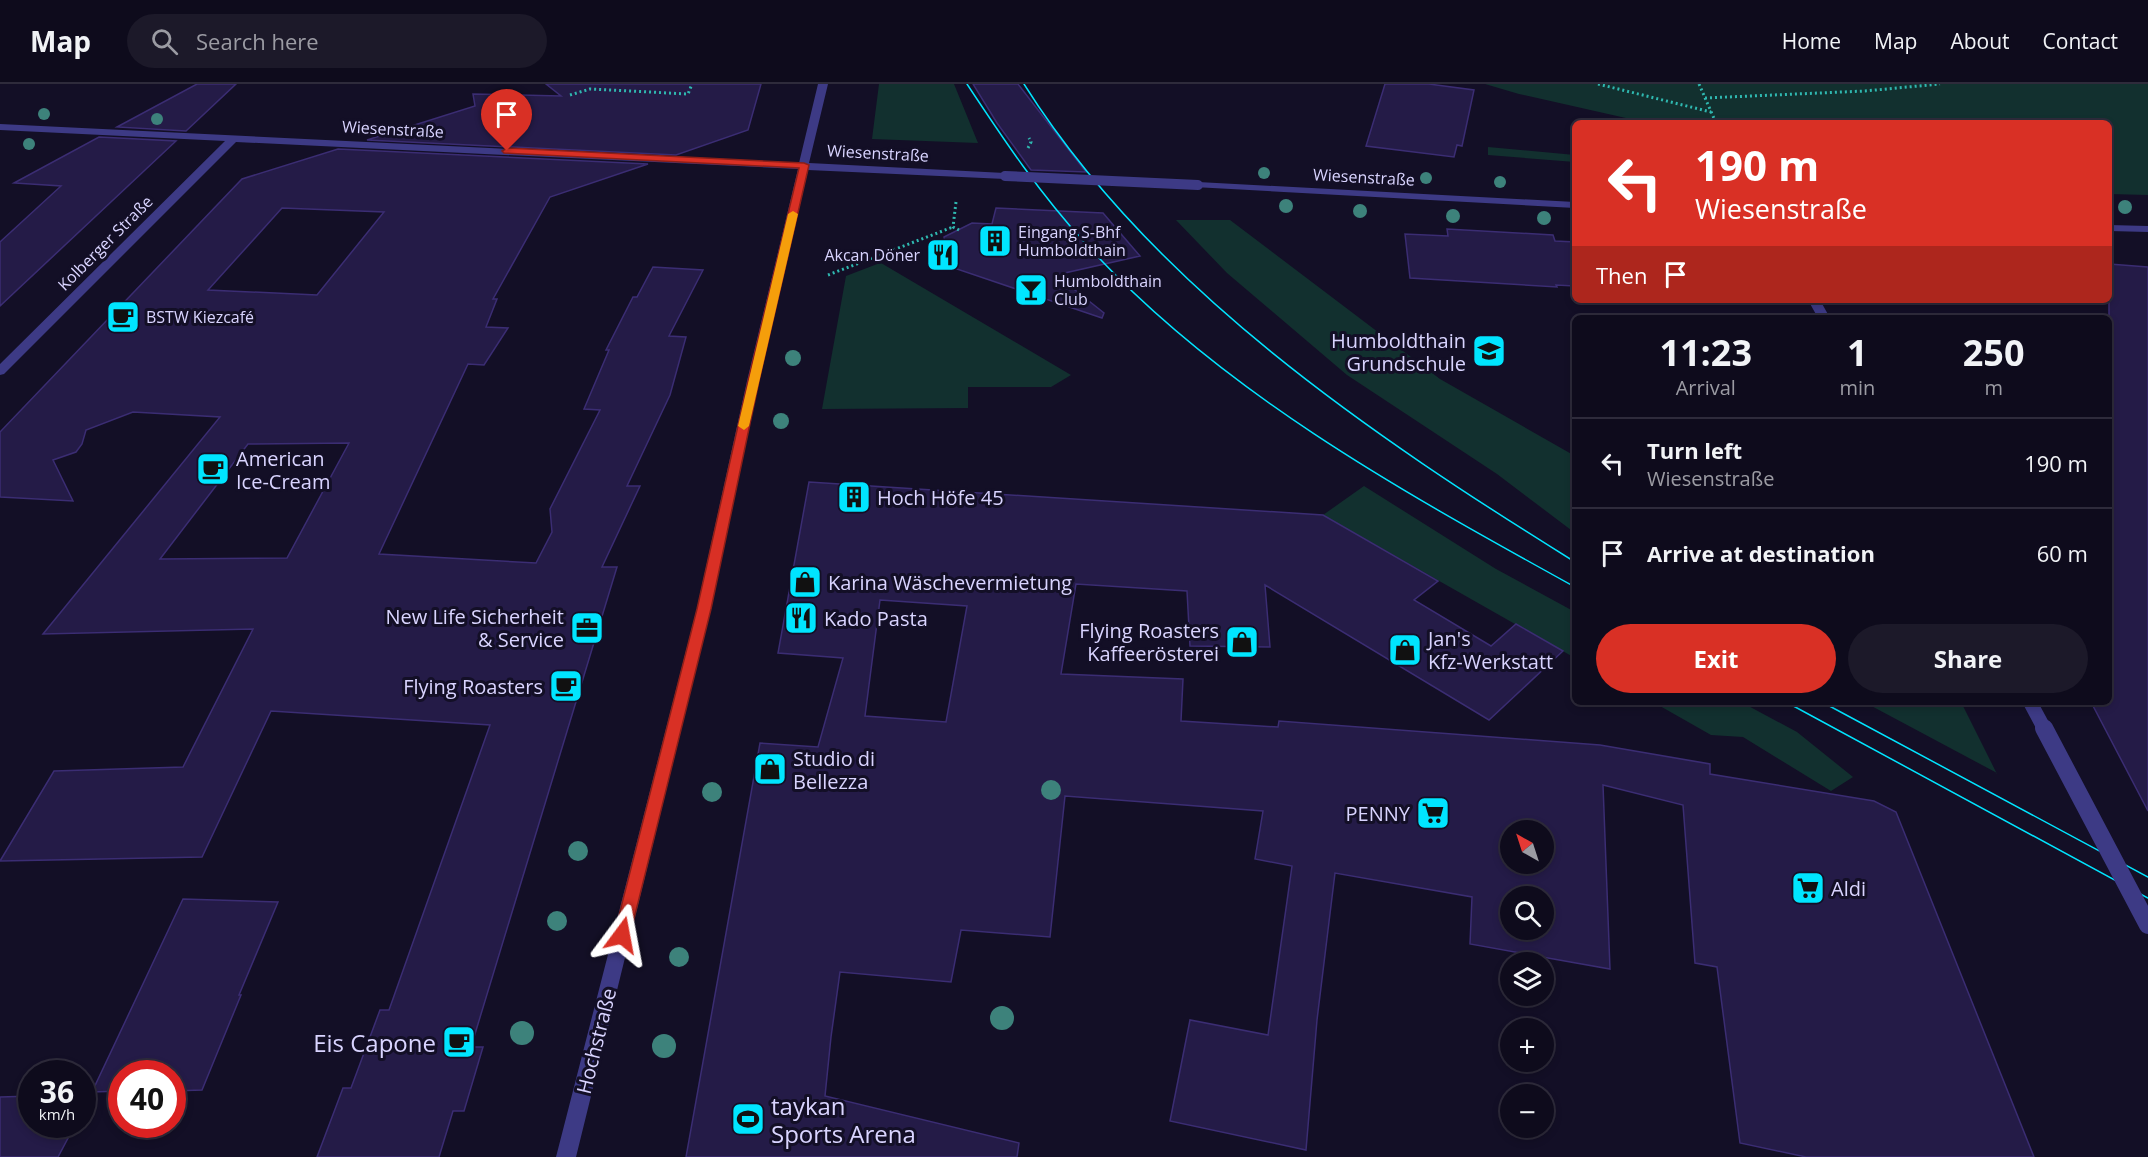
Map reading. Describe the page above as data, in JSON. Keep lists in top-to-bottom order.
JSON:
{
  "streets": {
    "street": ["Wiesenstraße", "Kolberger Straße", "Hochstraße"]
  },
  "crossings": [
    ["Wiesenstraße", "Kolberger Straße"],
    ["Wiesenstraße", "Hochstraße"]
  ],
  "places": {
    "building": ["Eingang S-Bhf Humboldthain", "Hoch Höfe 45"],
    "restaurant": ["Akcan Döner", "Kado Pasta"],
    "bar": ["Humboldthain Club"],
    "cafe": [
      "BSTW Kiezcafé",
      "American Ice-Cream",
      "Flying Roasters",
      "Eis Capone"
    ],
    "school or university": ["Humboldthain Grundschule"],
    "shop": [
      "Karina Wäschevermietung",
      "Flying Roasters Kaffeerösterei",
      "Jan's Kfz-Werkstatt",
      "Studio di Bellezza"
    ],
    "office": ["New Life Sicherheit & Service"],
    "supermarket": ["PENNY", "Aldi"],
    "sports": ["taykan Sports Arena"]
  },
  "north": "top left",
  "page": {
    "header": "Map",
    "search": "Search here",
    "nav": [
      "Home",
      "Map",
      "About",
      "Contact"
    ],
    "turn": ["190 m", "Wiesenstraße"],
    "then": "Then",
    "eta": [
      "11:23",
      "Arrival",
      "1",
      "min",
      "250",
      "m"
    ],
    "list": [
      {
        "name": "Turn left",
        "note": "Wiesenstraße",
        "value": "190 m"
      },
      {
        "name": "Arrive at destination",
        "value": "60 m"
      }
    ],
    "buttons": ["Exit", "Share"],
    "map_buttons": ["+", "−"],
    "speed": "36 km/h",
    "limit": "40"
  }
}
